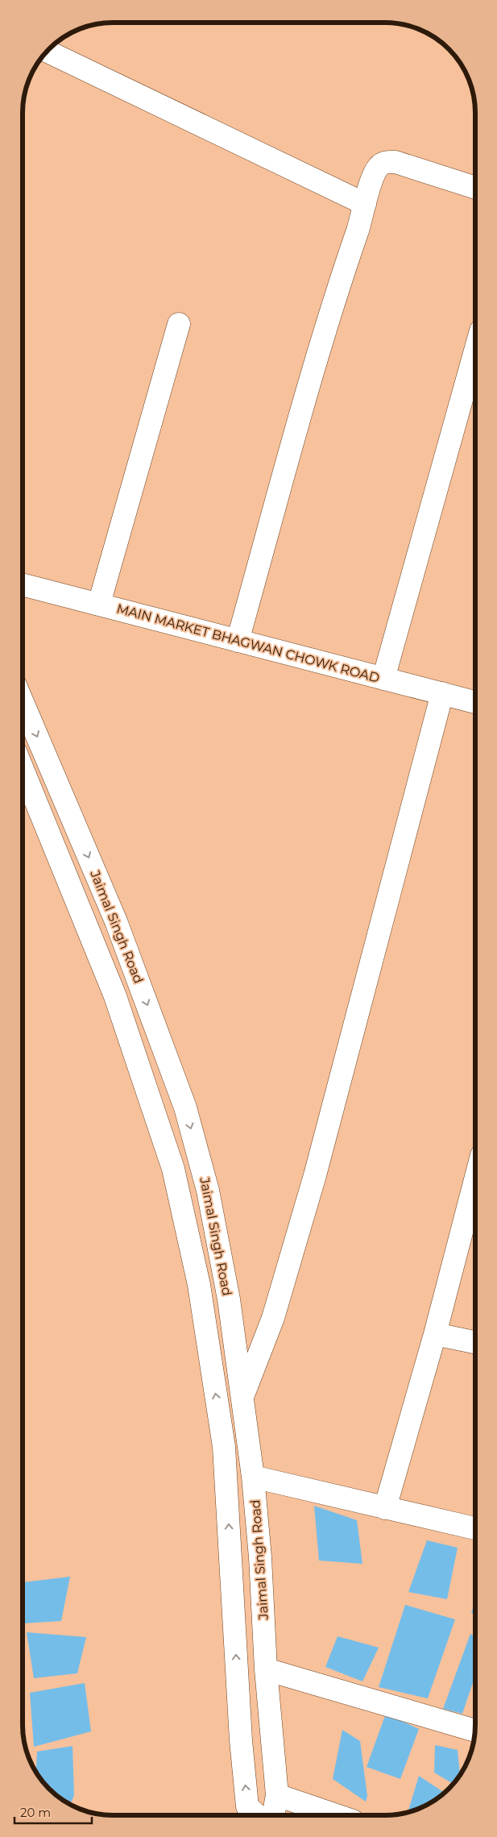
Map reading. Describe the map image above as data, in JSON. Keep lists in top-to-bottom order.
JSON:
{
  "streets": {
    "street": ["MAIN MARKET BHAGWAN CHOWK ROAD", "Jaimal Singh Road"]
  },
  "scale_bar": "20 m"
}
